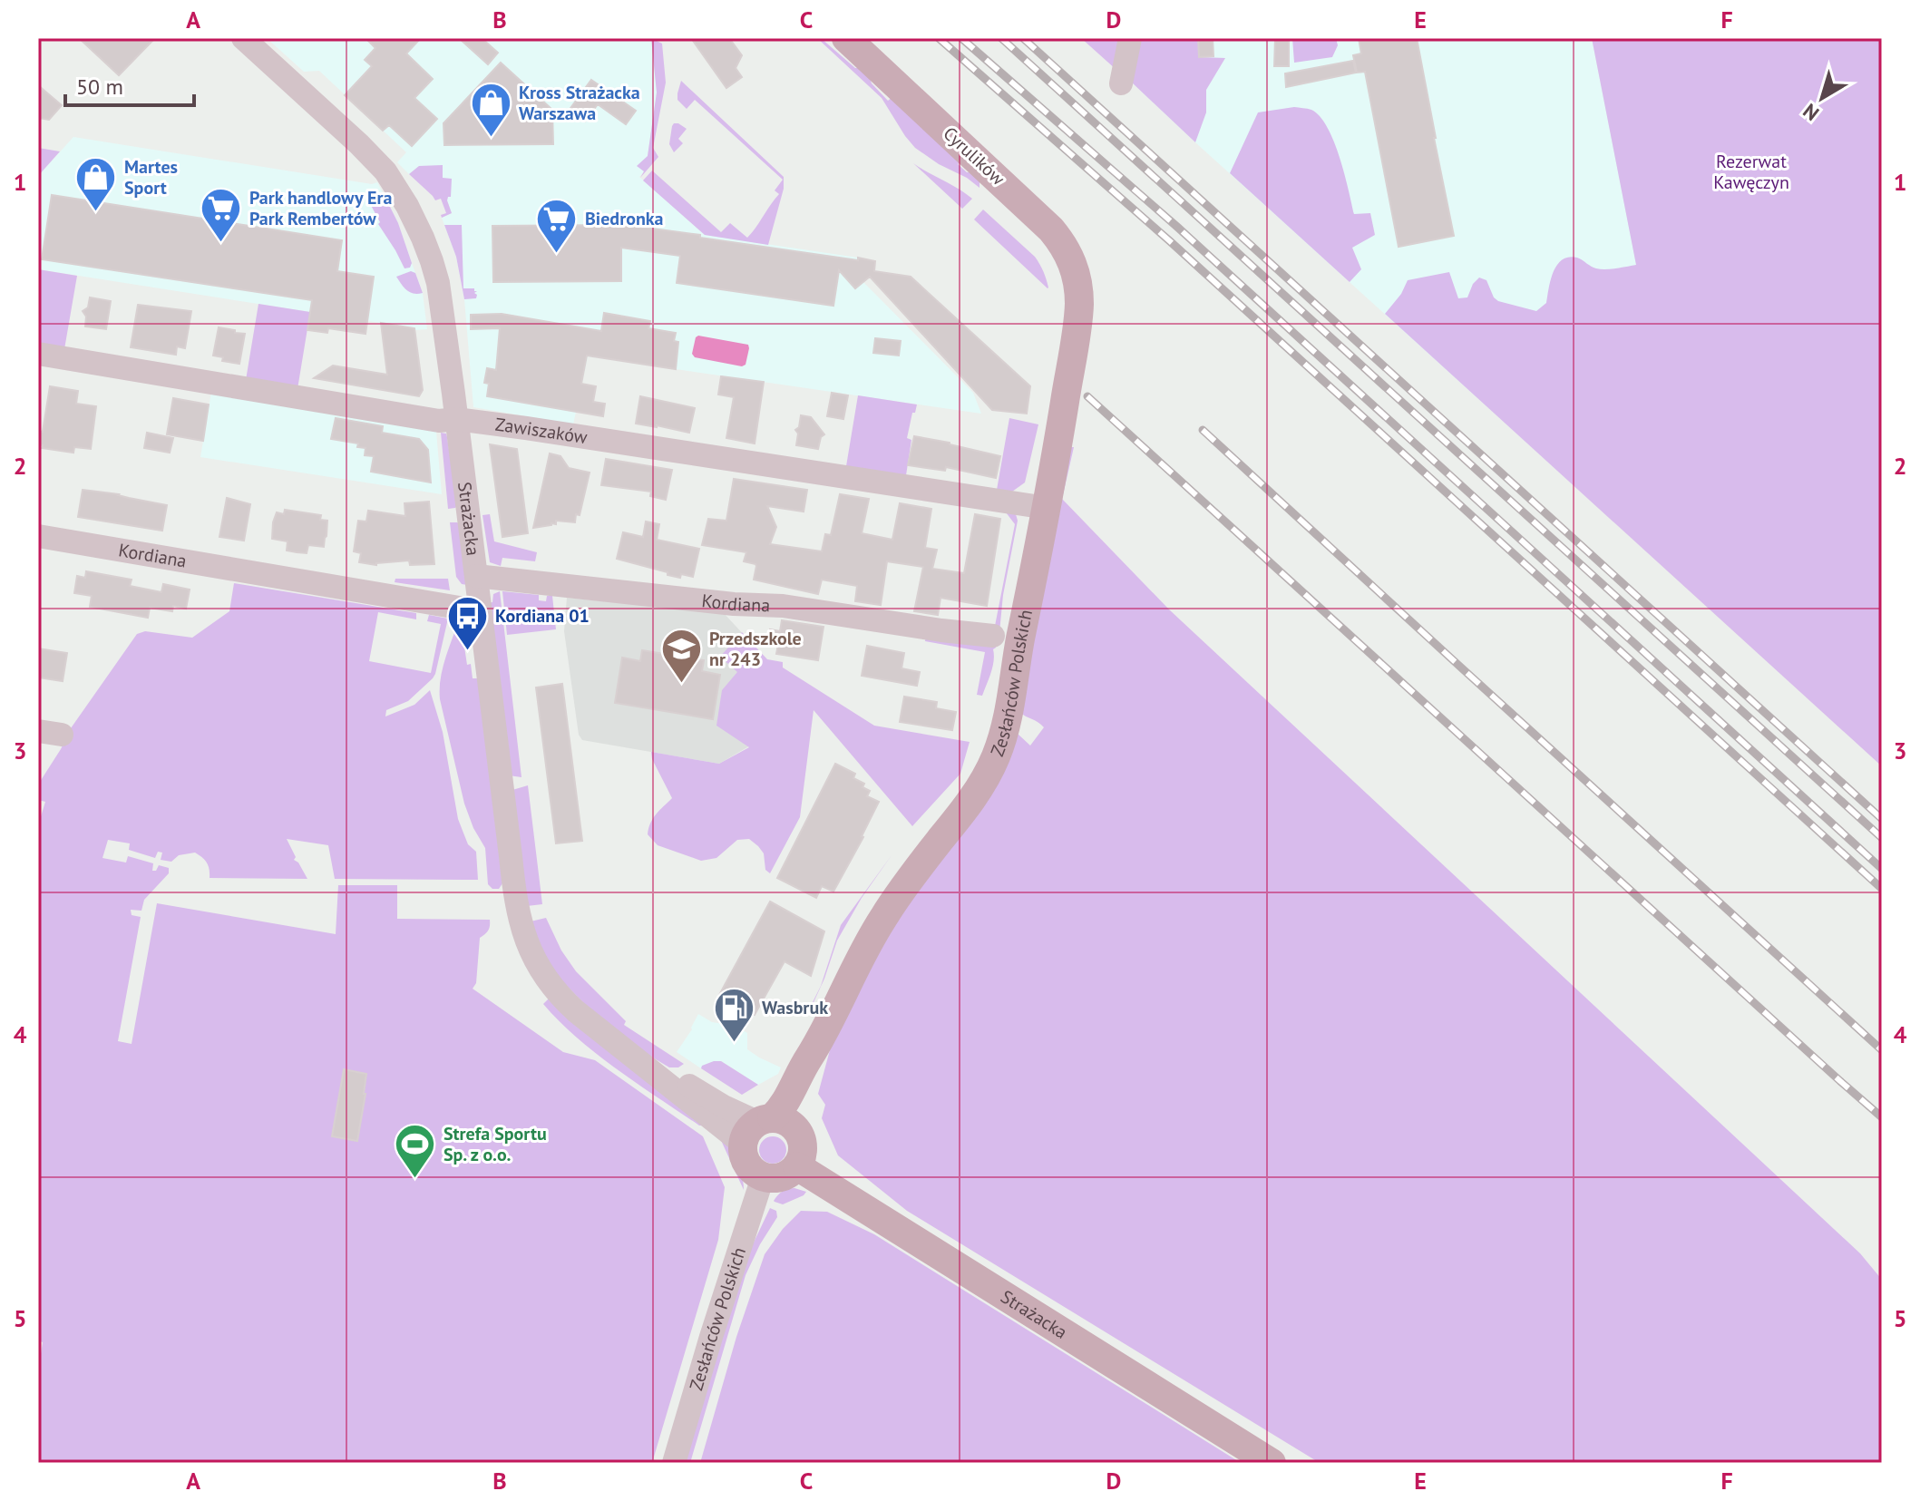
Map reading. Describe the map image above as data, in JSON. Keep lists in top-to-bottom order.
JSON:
{
  "streets": {
    "main road": ["Cyrulików", "Strażacka", "Zesłańców Polskich"],
    "street": ["Zawiszaków", "Kordiana"]
  },
  "crossings": [
    ["Cyrulików", "Zesłańców Polskich"],
    ["Zawiszaków", "Strażacka"],
    ["Zawiszaków", "Zesłańców Polskich"],
    ["Strażacka", "Kordiana"],
    ["Strażacka", "Zesłańców Polskich"]
  ],
  "parks": ["Rezerwat Kawęczyn"],
  "places": {
    "shop": ["Kross Strażacka Warszawa", "Martes Sport"],
    "supermarket": ["Park handlowy Era Park Rembertów", "Biedronka"],
    "bus stop": ["Kordiana 01"],
    "school or university": ["Przedszkole nr 243"],
    "fuel station": ["Wasbruk"],
    "sports": ["Strefa Sportu Sp. z o.o."]
  },
  "scale_bar": "50 m",
  "north": "bottom left",
  "grid": {
    "columns": [
      "A",
      "B",
      "C",
      "D",
      "E",
      "F"
    ],
    "rows": [
      "1",
      "2",
      "3",
      "4",
      "5"
    ]
  }
}
